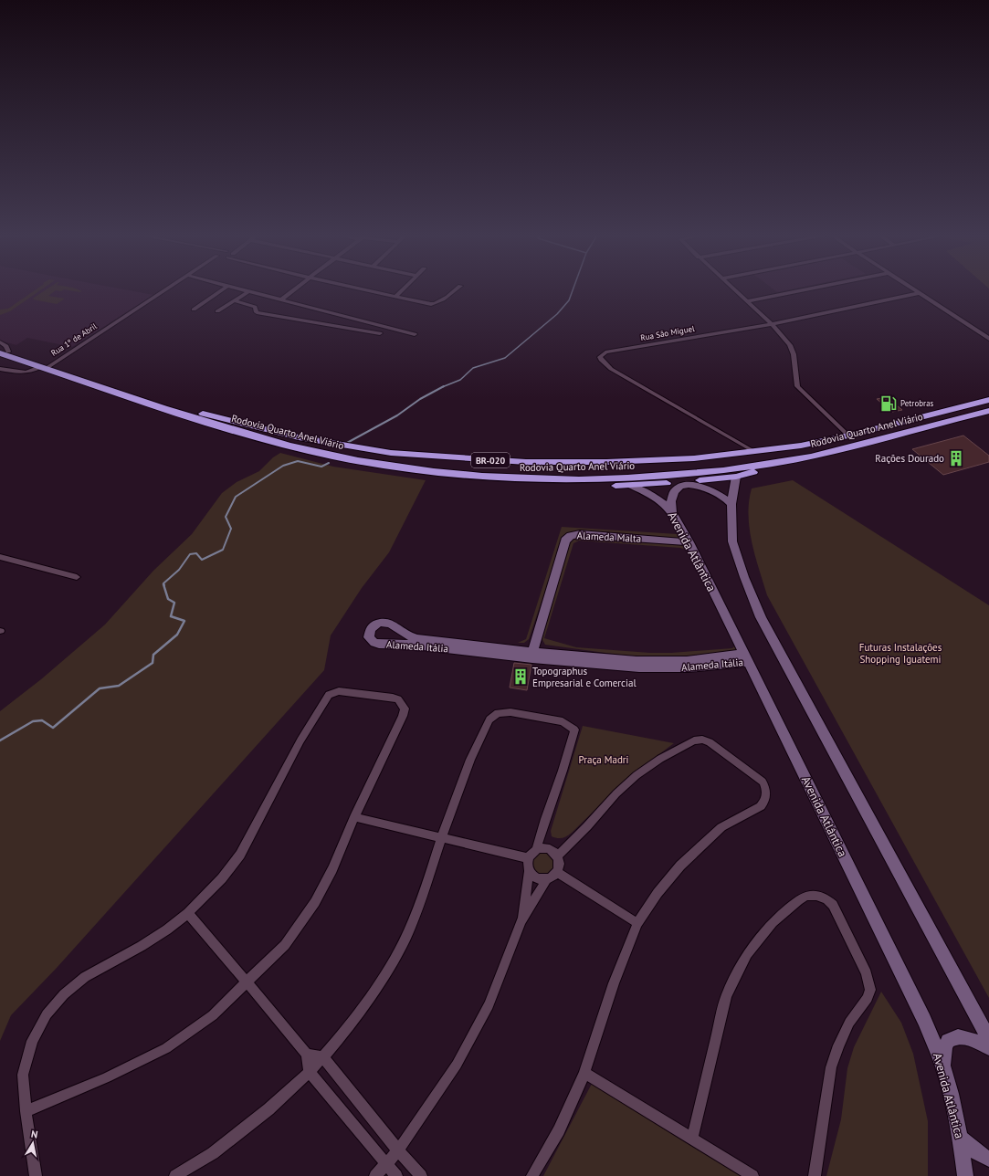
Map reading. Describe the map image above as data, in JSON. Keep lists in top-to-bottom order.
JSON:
{
  "streets": {
    "highway": ["Rodovia Quarto Anel Viário", "BR-020"],
    "street": [
      "Rua São Miguel",
      "Rua 1º de Abril",
      "Alameda Malta",
      "Avenida Atlântica",
      "Alameda Itália"
    ]
  },
  "crossings": [
    ["Rua São Miguel", "Rodovia Quarto Anel Viário"],
    ["Rua 1º de Abril", "Rodovia Quarto Anel Viário"],
    ["Alameda Malta", "Avenida Atlântica"],
    ["Alameda Malta", "Alameda Itália"],
    ["Avenida Atlântica", "Alameda Itália"]
  ],
  "parks": ["Futuras Instalações Shopping Iguatemi", "Praça Madri"],
  "places": {
    "fuel station": ["Petrobras"],
    "building": ["Rações Dourado", "Topographus Empresarial e Comercial"]
  },
  "north": "top"
}
